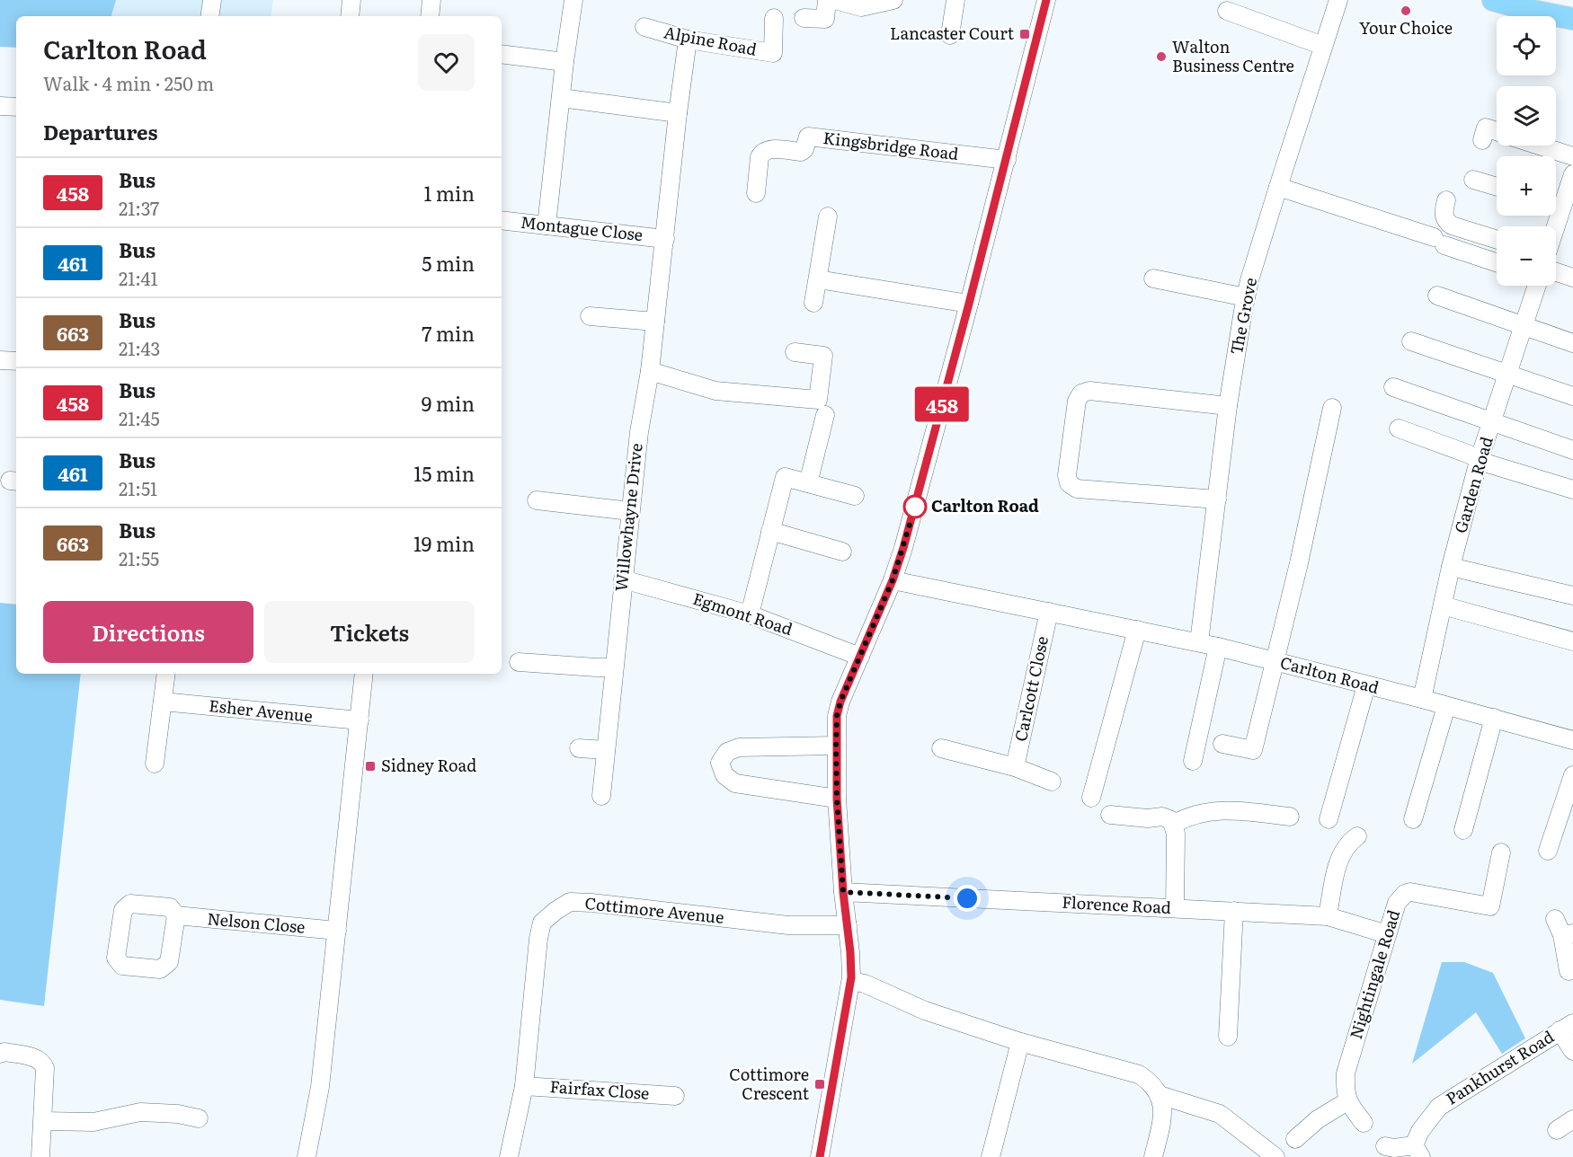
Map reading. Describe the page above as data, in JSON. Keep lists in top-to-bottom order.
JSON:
{
  "streets": {
    "street": [
      "Alpine Road",
      "Kingsbridge Road",
      "Montague Close",
      "The Grove",
      "Garden Road",
      "Willowhayne Drive",
      "Egmont Road",
      "Carlton Road",
      "Carlcott Close",
      "Esher Avenue",
      "Florence Road",
      "Cottimore Avenue",
      "Nelson Close",
      "Nightingale Road",
      "Pankhurst Road",
      "Fairfax Close"
    ]
  },
  "crossings": [
    ["Alpine Road", "Willowhayne Drive"],
    ["Montague Close", "Willowhayne Drive"],
    ["The Grove", "Carlton Road"],
    ["Garden Road", "Carlton Road"],
    ["Willowhayne Drive", "Egmont Road"],
    ["Carlton Road", "Carlcott Close"],
    ["Florence Road", "Nightingale Road"],
    ["Cottimore Avenue", "Fairfax Close"]
  ],
  "places": {
    "other": ["Your Choice", "Walton Business Centre", "Carlton Road"],
    "transit": ["Lancaster Court", "Sidney Road", "Cottimore Crescent"]
  },
  "lines": ["bus line 458"],
  "page": {
    "on_map": "458",
    "map_buttons": ["+", "−"],
    "heading": [
      ["Carlton Road", "Walk · 4 min · 250 m"],
      "Departures"
    ],
    "list": [
      {
        "mark": "458",
        "name": "Bus",
        "note": "21:37",
        "value": "1 min"
      },
      {
        "mark": "461",
        "name": "Bus",
        "note": "21:41",
        "value": "5 min"
      },
      {
        "mark": "663",
        "name": "Bus",
        "note": "21:43",
        "value": "7 min"
      },
      {
        "mark": "458",
        "name": "Bus",
        "note": "21:45",
        "value": "9 min"
      },
      {
        "mark": "461",
        "name": "Bus",
        "note": "21:51",
        "value": "15 min"
      },
      {
        "mark": "663",
        "name": "Bus",
        "note": "21:55",
        "value": "19 min"
      }
    ],
    "buttons": ["Directions", "Tickets"]
  }
}
